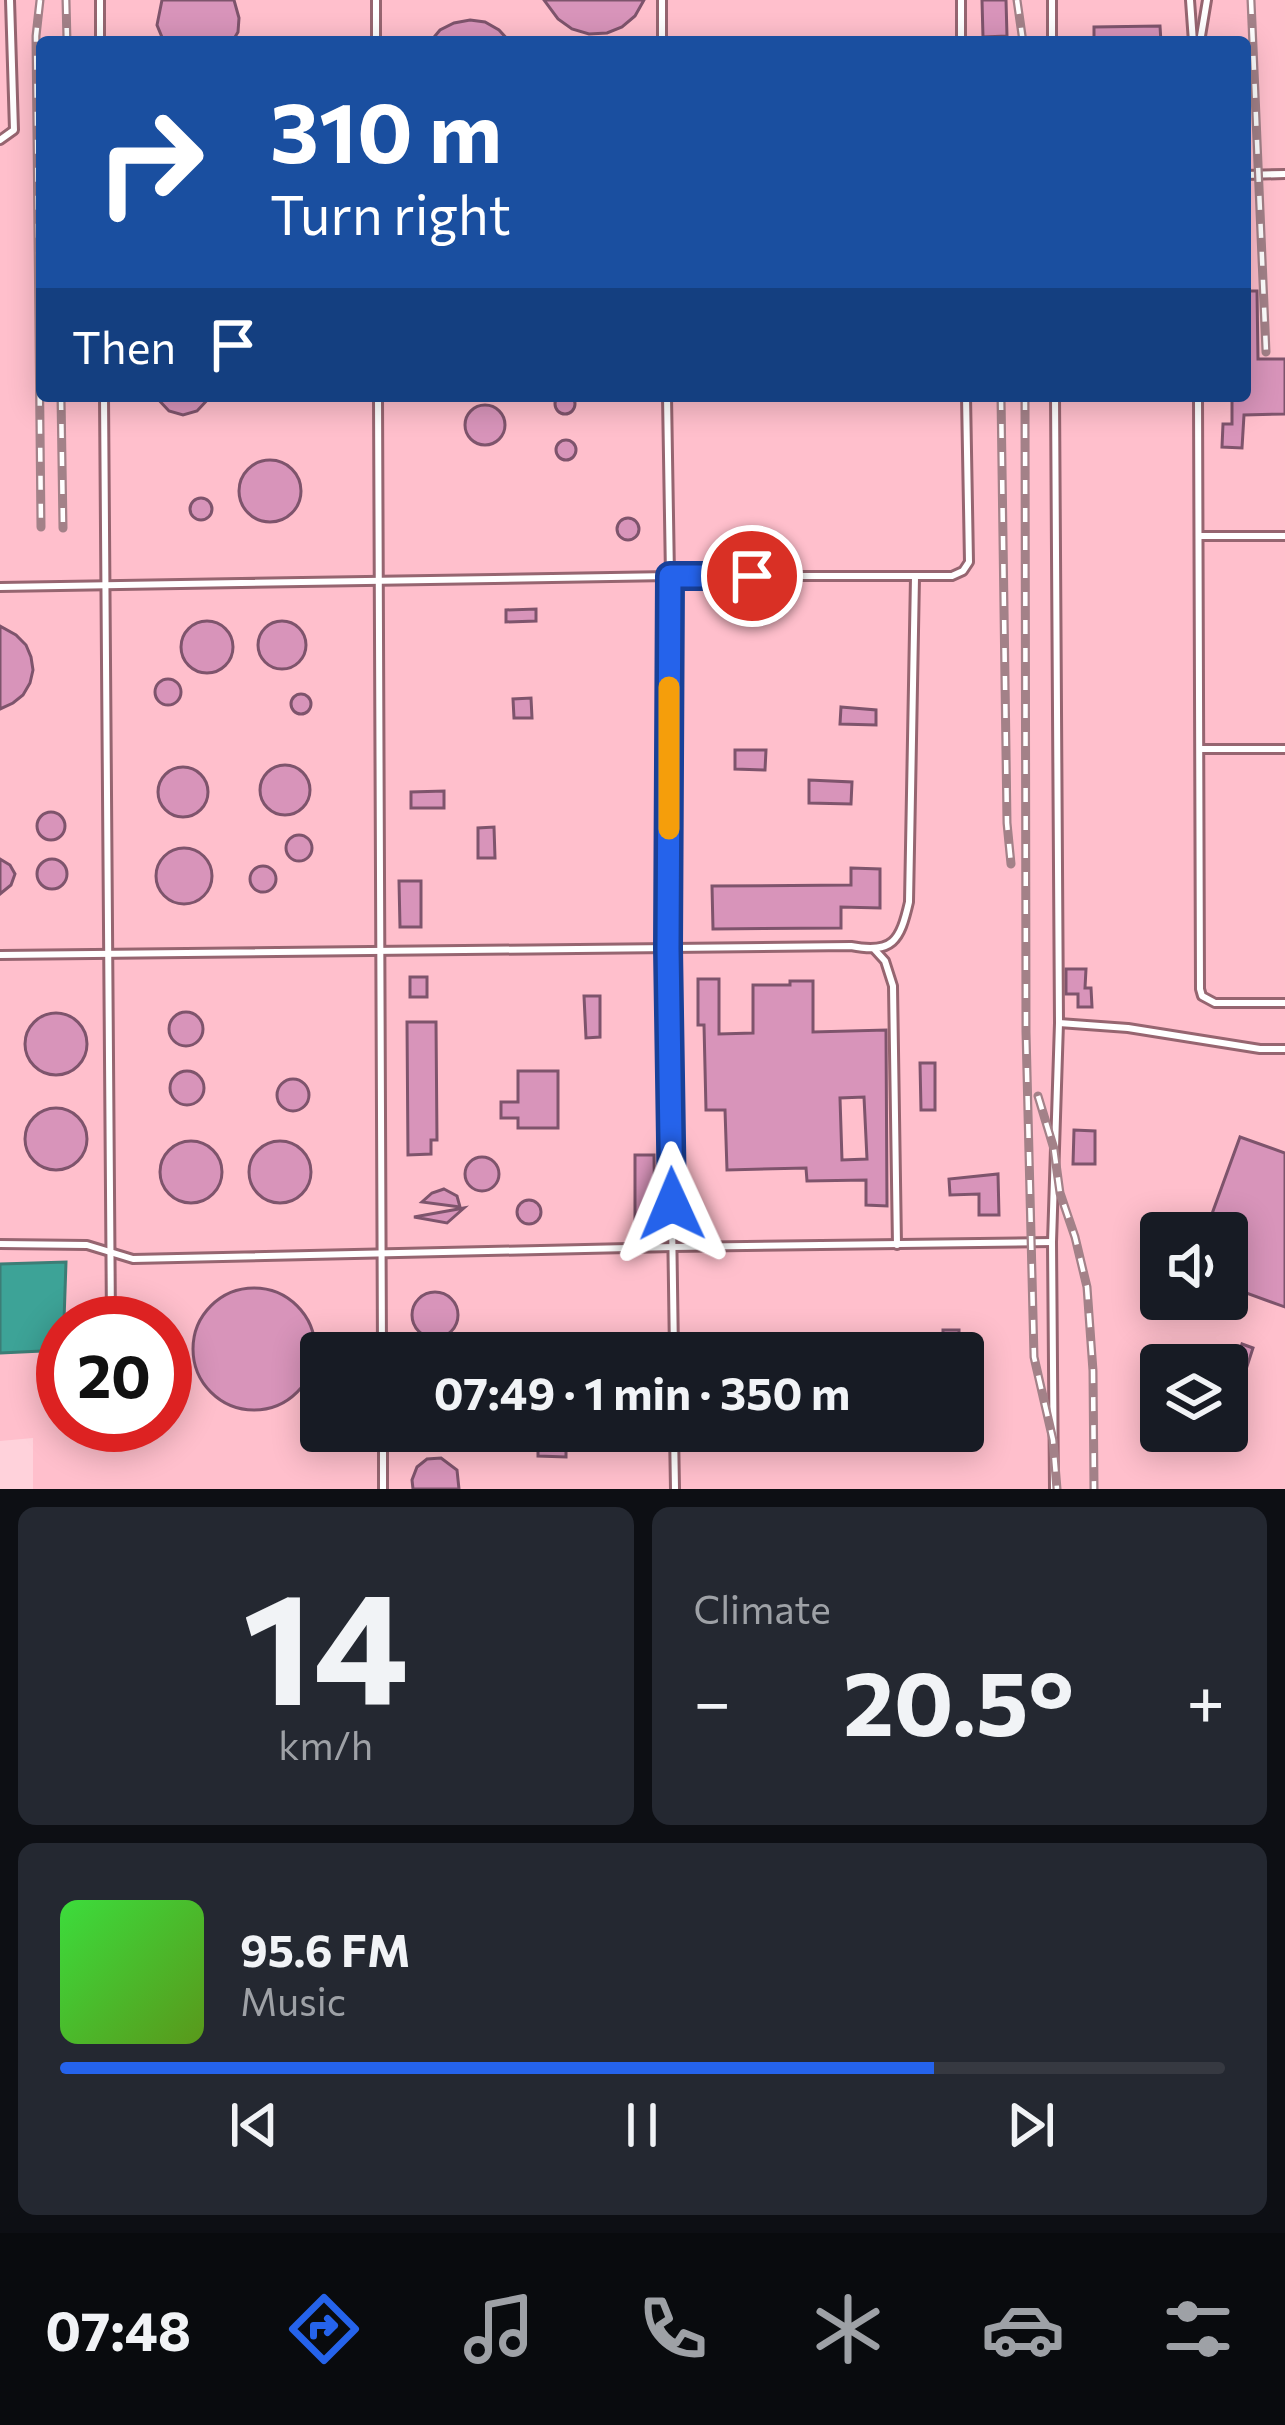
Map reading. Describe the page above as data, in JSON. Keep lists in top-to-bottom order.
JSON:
{
  "page": {
    "turn": ["310 m", "Turn right"],
    "then": "Then",
    "limit": "20",
    "trip": "07:49 · 1 min · 350 m",
    "tile": [
      ["14", "km/h"],
      "Climate"
    ],
    "heat": ["−", "20.5°", "+"],
    "song": ["95.6 FM", "Music"],
    "tabs": "07:48"
  }
}
